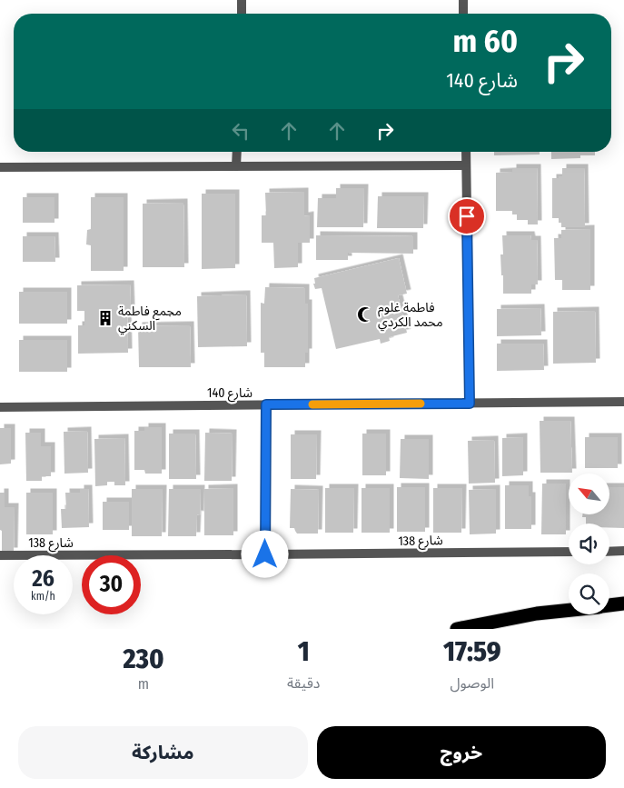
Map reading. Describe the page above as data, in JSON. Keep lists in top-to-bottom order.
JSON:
{
  "streets": {
    "street": ["شارع 140", "شارع 138"]
  },
  "places": {
    "mosque": ["فاطمة غلوم محمد الكردي"],
    "building": ["مجمع فاطمة السكني"]
  },
  "north": "top left",
  "page": {
    "turn": ["60 m", "شارع 140"],
    "speed": "26 km/h",
    "limit": "30",
    "eta": [
      "17:59",
      "الوصول",
      "1",
      "دقيقة",
      "230",
      "m"
    ],
    "buttons": ["خروج", "مشاركة"]
  }
}
